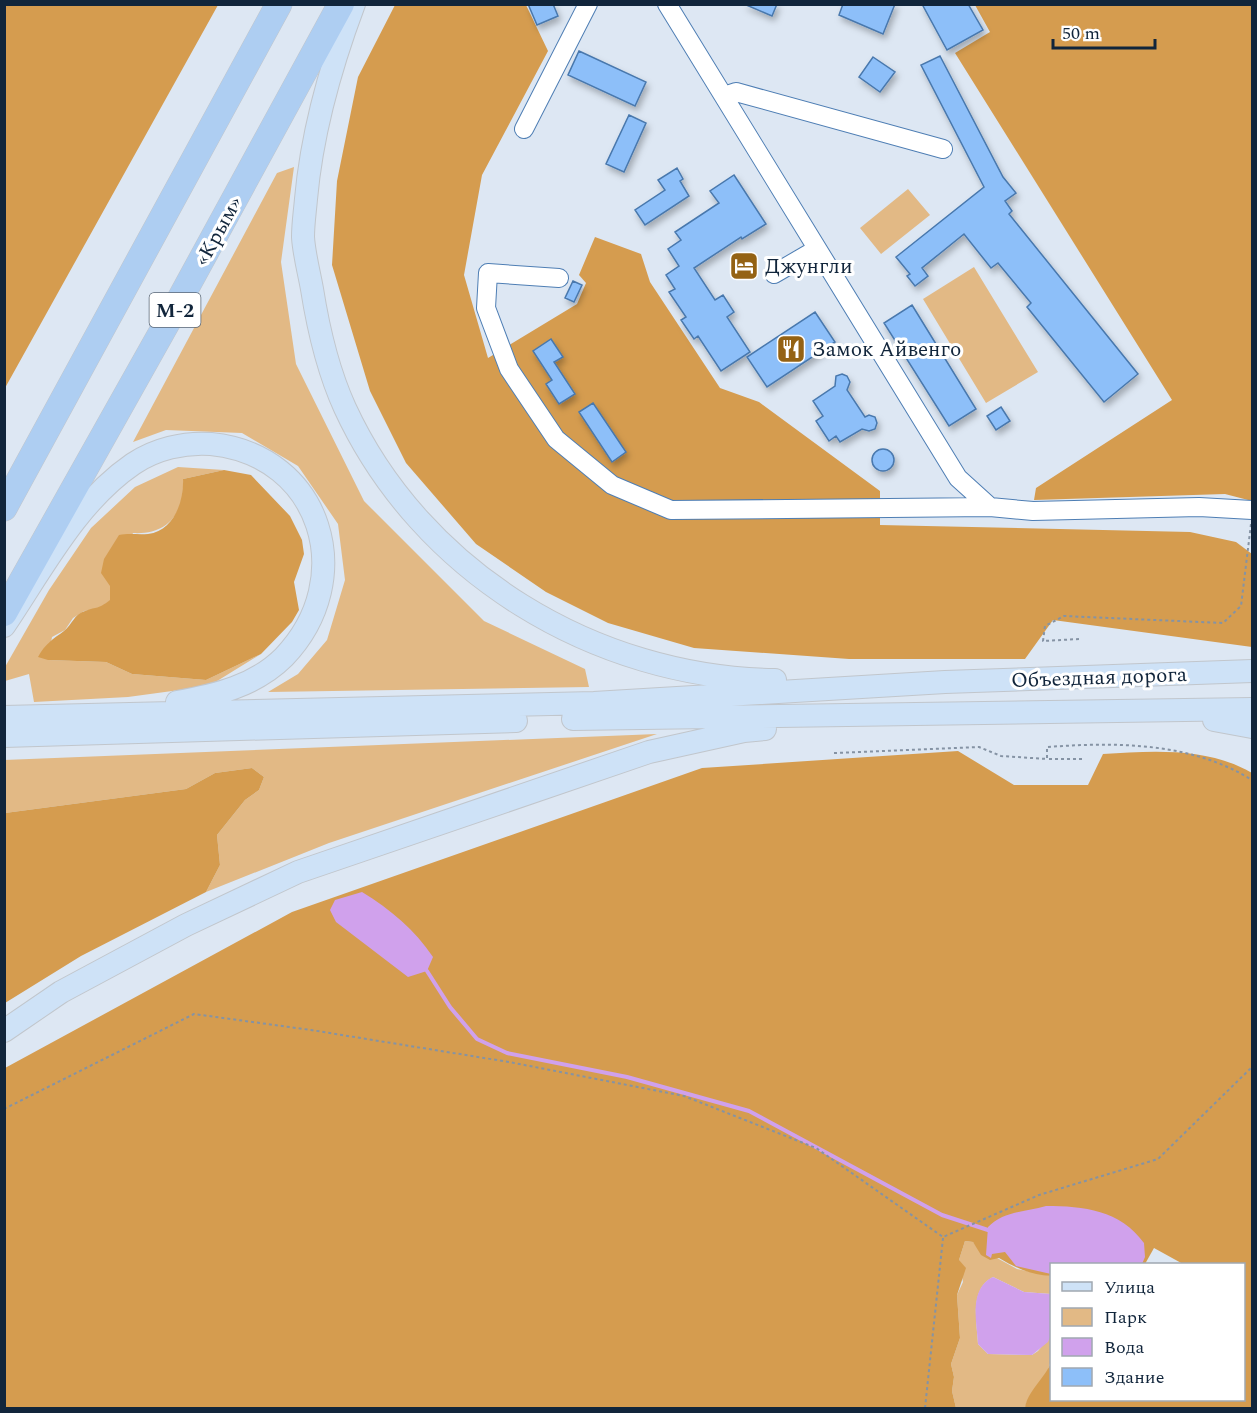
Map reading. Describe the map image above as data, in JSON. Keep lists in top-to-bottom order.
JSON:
{
  "streets": {
    "highway": ["«Крым»", "М-2"],
    "main road": ["Объездная дорога"]
  },
  "places": {
    "hotel": ["Джунгли"],
    "restaurant": ["Замок Айвенго"]
  },
  "legend": [
    "Улица",
    "Парк",
    "Вода",
    "Здание"
  ],
  "scale_bar": "50 m"
}
